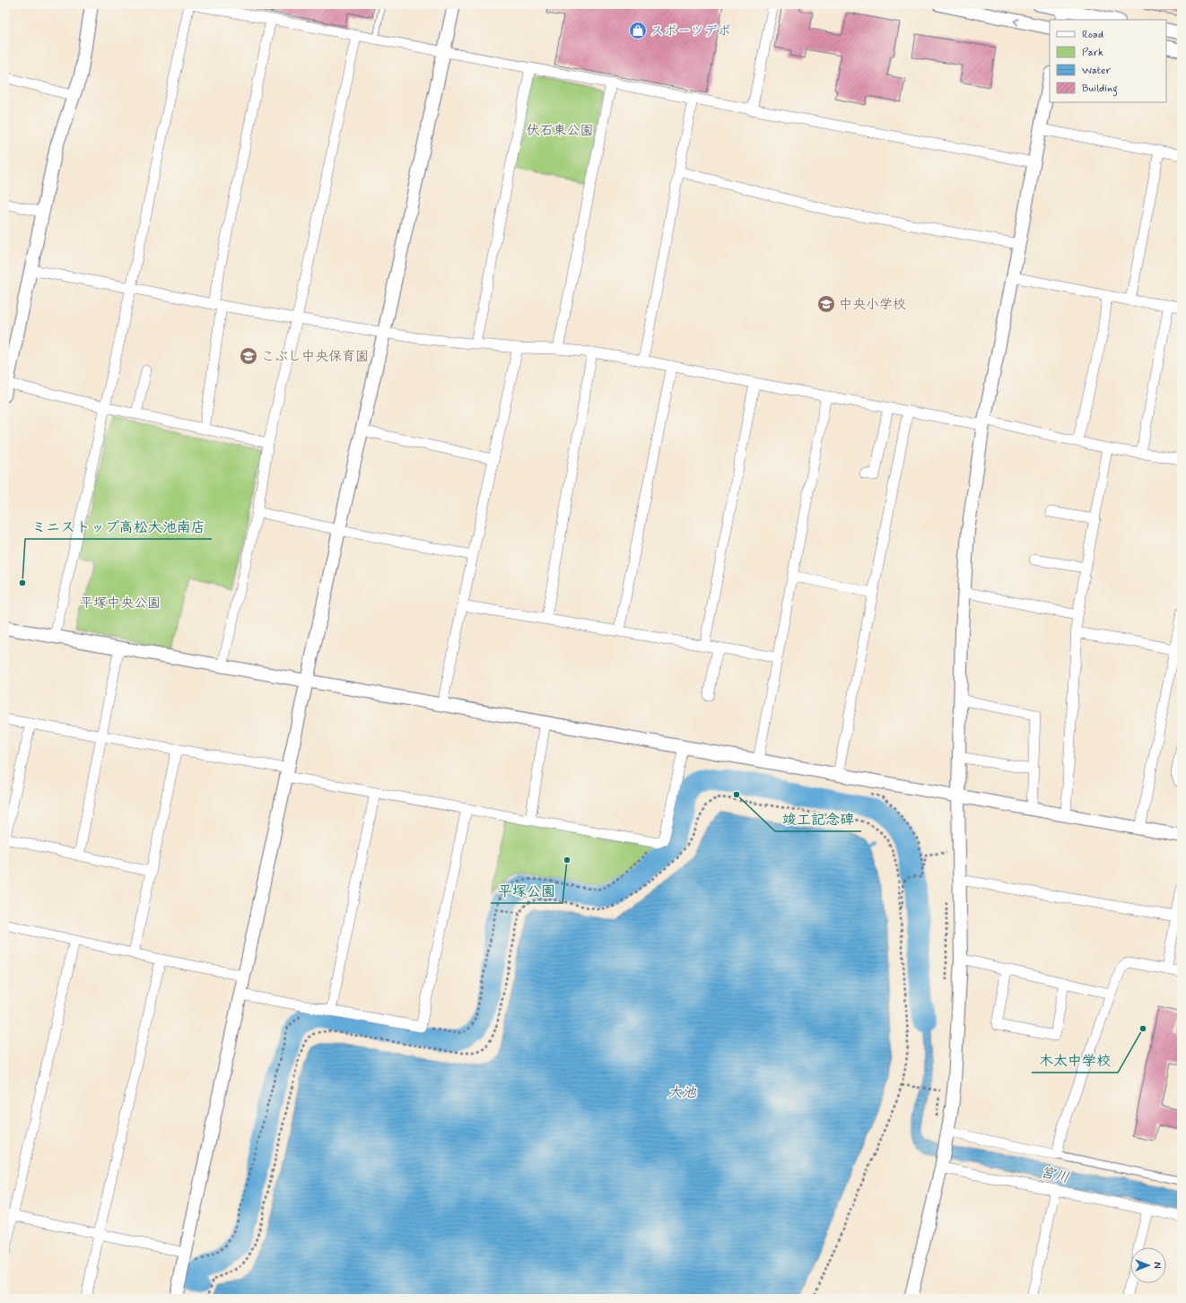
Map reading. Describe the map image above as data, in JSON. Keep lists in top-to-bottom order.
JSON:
{
  "water": ["大池", "宮川"],
  "parks": ["伏石東公園", "平塚中央公園"],
  "places": {
    "shop": ["スポーツデポ"],
    "school or university": ["中央小学校", "こぶし中央保育園"],
    "other": [
      "ミニストップ高松大池南店",
      "竣工記念碑",
      "平塚公園",
      "木太中学校"
    ]
  },
  "legend": [
    "Road",
    "Park",
    "Water",
    "Building"
  ],
  "north": "right"
}
